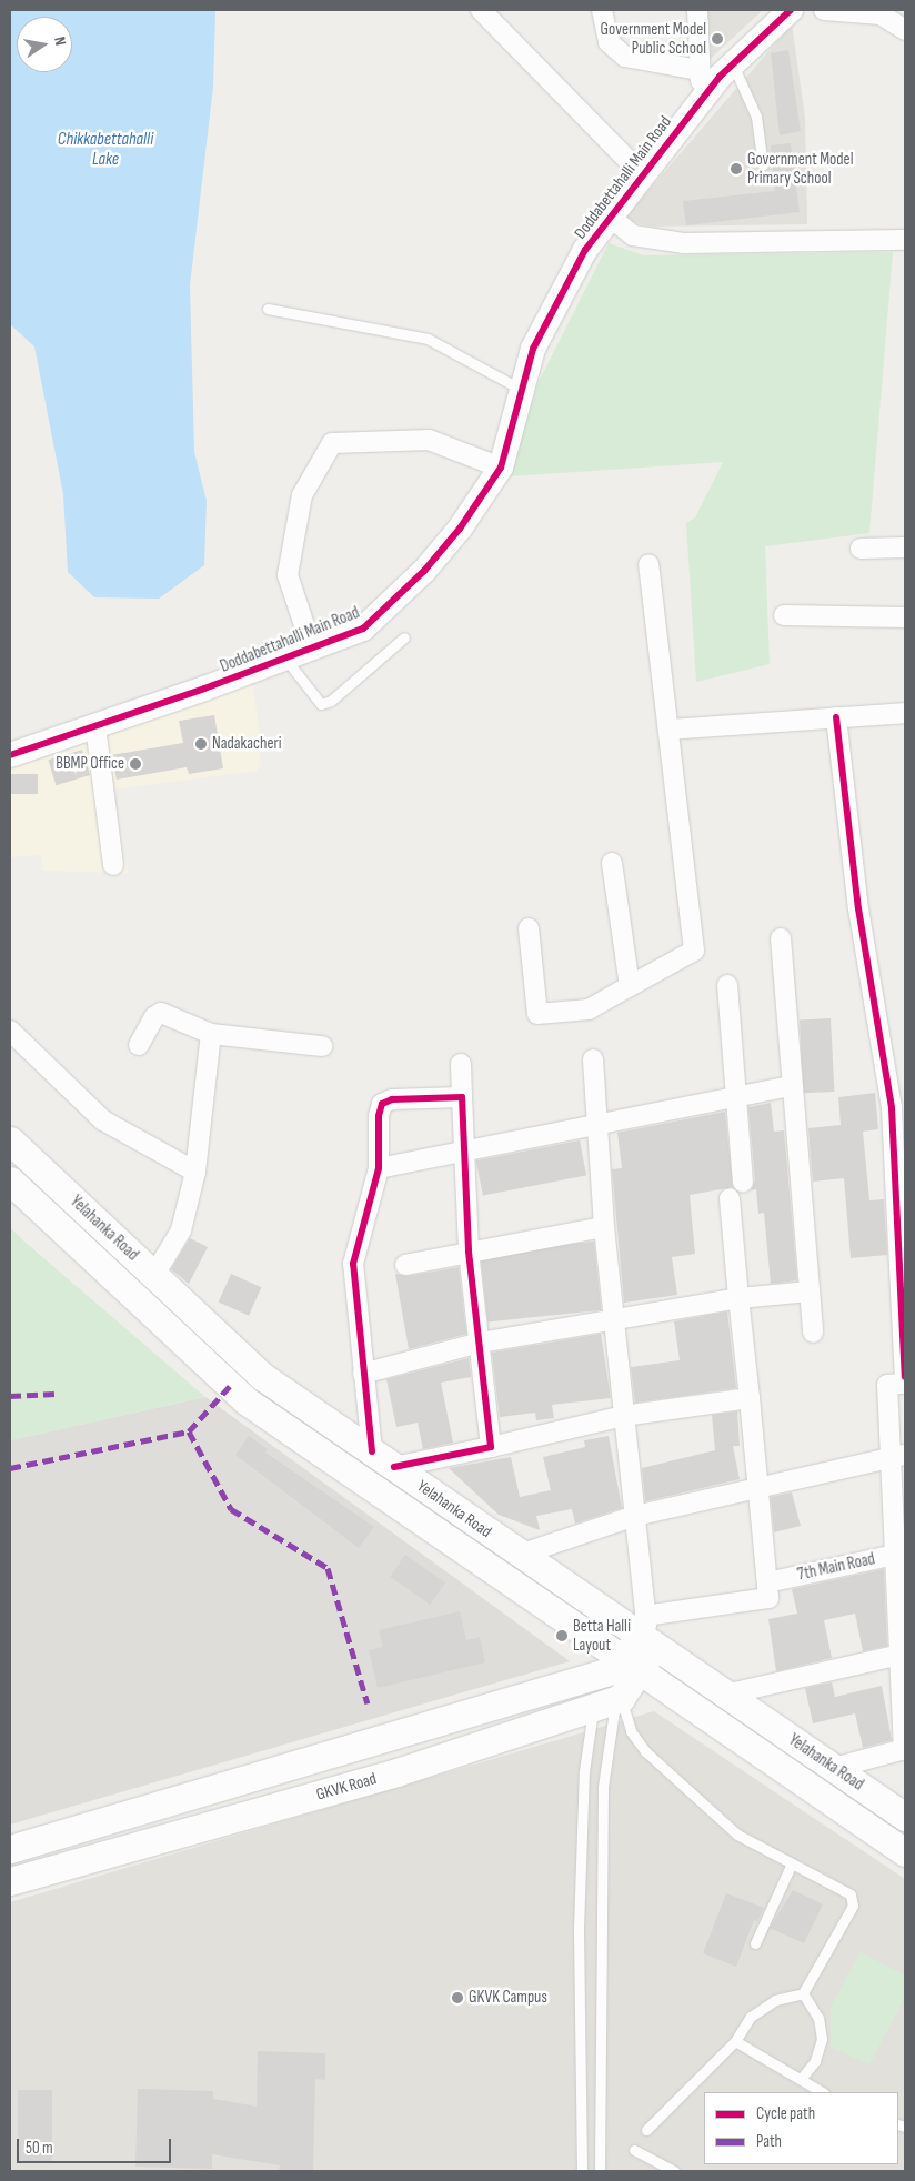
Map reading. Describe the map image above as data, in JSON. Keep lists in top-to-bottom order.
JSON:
{
  "streets": {
    "main road": ["Yelahanka Road", "GKVK Road"],
    "street": ["Doddabettahalli Main Road", "7th Main Road"]
  },
  "crossings": [
    ["Yelahanka Road", "GKVK Road"]
  ],
  "water": ["Chikkabettahalli Lake"],
  "places": [
    "Government Model Public School",
    "Government Model Primary School",
    "Nadakacheri",
    "BBMP Office",
    "Betta Halli Layout",
    "GKVK Campus"
  ],
  "legend": ["Cycle path", "Path"],
  "scale_bar": "50 m",
  "north": "right"
}
